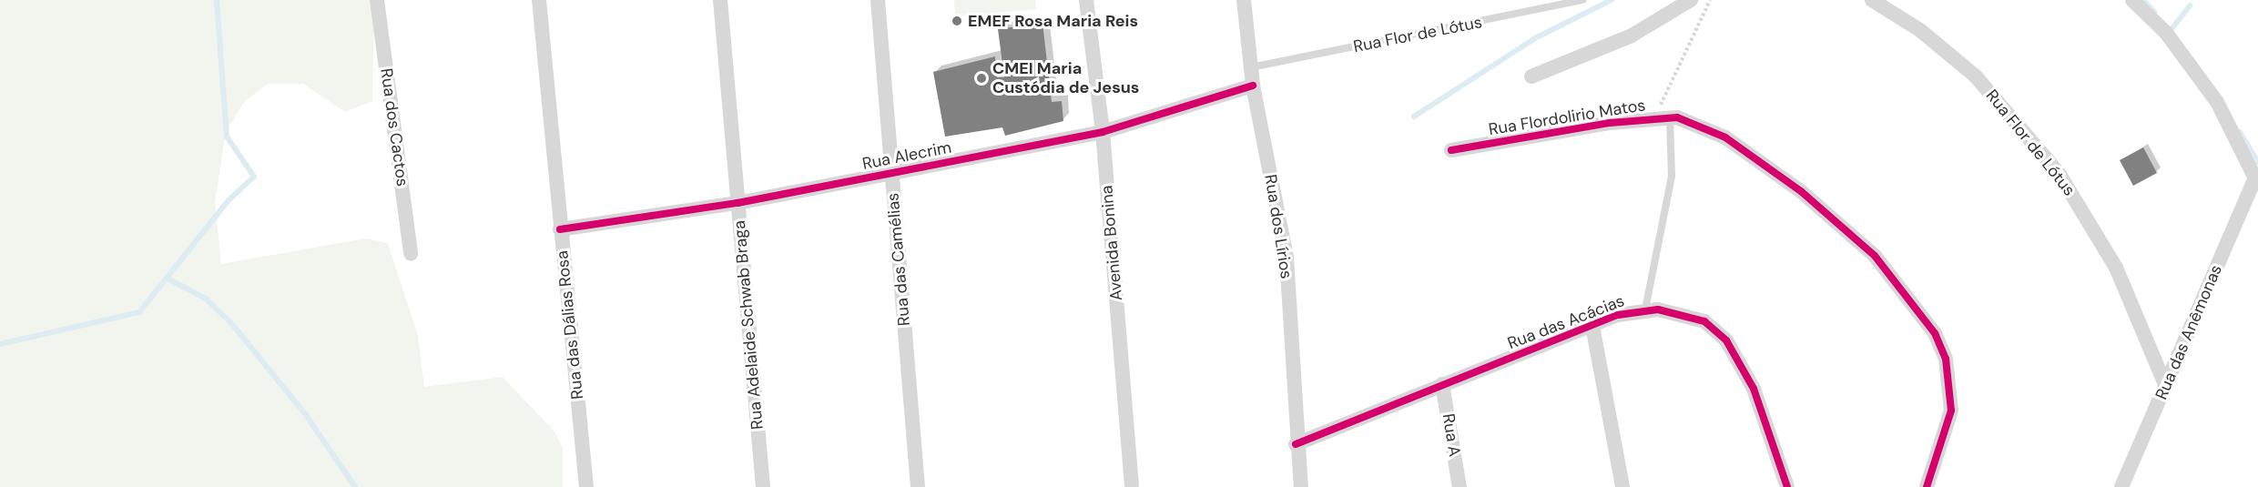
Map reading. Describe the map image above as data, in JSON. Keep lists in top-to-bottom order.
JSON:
{
  "streets": {
    "street": [
      "Rua Flor de Lótus",
      "Rua Flordolirio Matos",
      "Rua dos Cactos",
      "Rua Alecrim",
      "Rua dos Lírios",
      "Avenida Bonina",
      "Rua das Camélias",
      "Rua das Acácias",
      "Rua das Dálias Rosa",
      "Rua Adelaide Schwab Braga",
      "Rua das Anêmonas",
      "Rua A"
    ]
  },
  "crossings": [
    ["Rua Flor de Lótus", "Rua dos Lírios"],
    ["Rua Flor de Lótus", "Rua das Anêmonas"],
    ["Rua Alecrim", "Rua dos Lírios"],
    ["Rua Alecrim", "Avenida Bonina"],
    ["Rua Alecrim", "Rua das Camélias"],
    ["Rua Alecrim", "Rua das Dálias Rosa"],
    ["Rua Alecrim", "Rua Adelaide Schwab Braga"],
    ["Rua dos Lírios", "Rua das Acácias"],
    ["Rua das Acácias", "Rua A"]
  ],
  "places": ["EMEF Rosa Maria Reis", "CMEI Maria Custódia de Jesus"]
}
